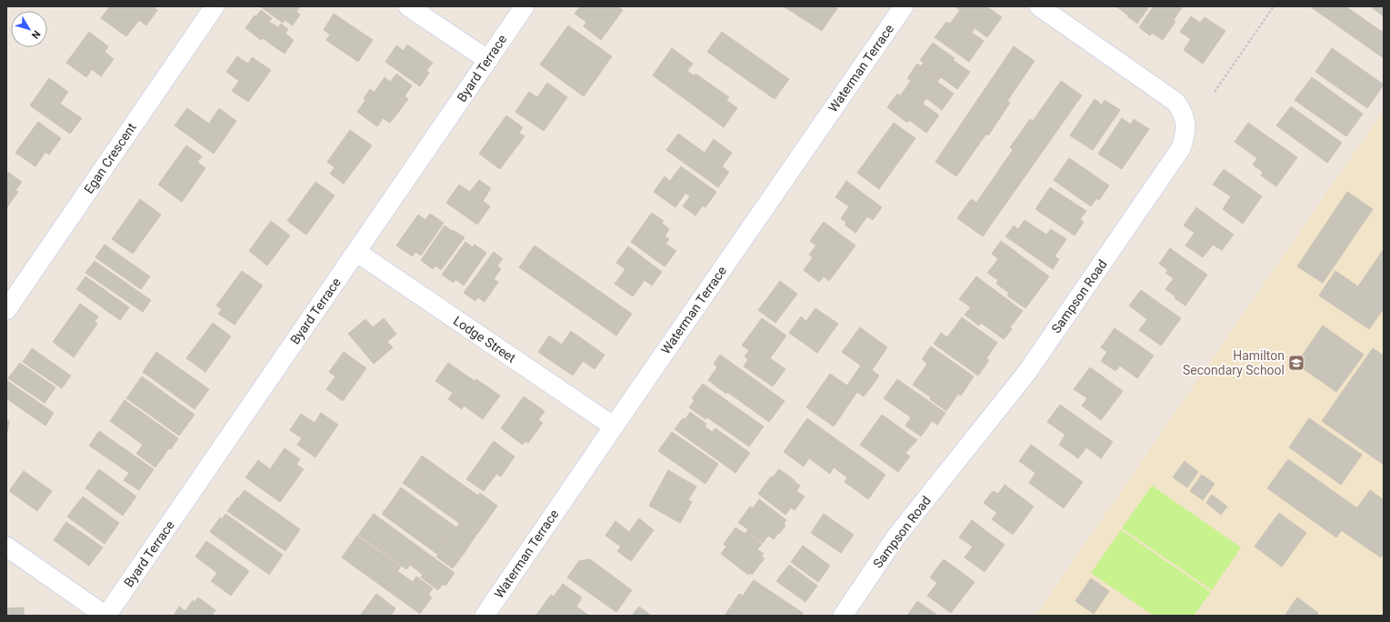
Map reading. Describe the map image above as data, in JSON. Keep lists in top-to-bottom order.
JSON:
{
  "streets": {
    "street": [
      "Byard Terrace",
      "Waterman Terrace",
      "Egan Crescent",
      "Sampson Road",
      "Lodge Street"
    ]
  },
  "crossings": [
    ["Byard Terrace", "Lodge Street"],
    ["Waterman Terrace", "Lodge Street"]
  ],
  "places": {
    "school or university": ["Hamilton Secondary School"]
  },
  "north": "bottom right"
}
